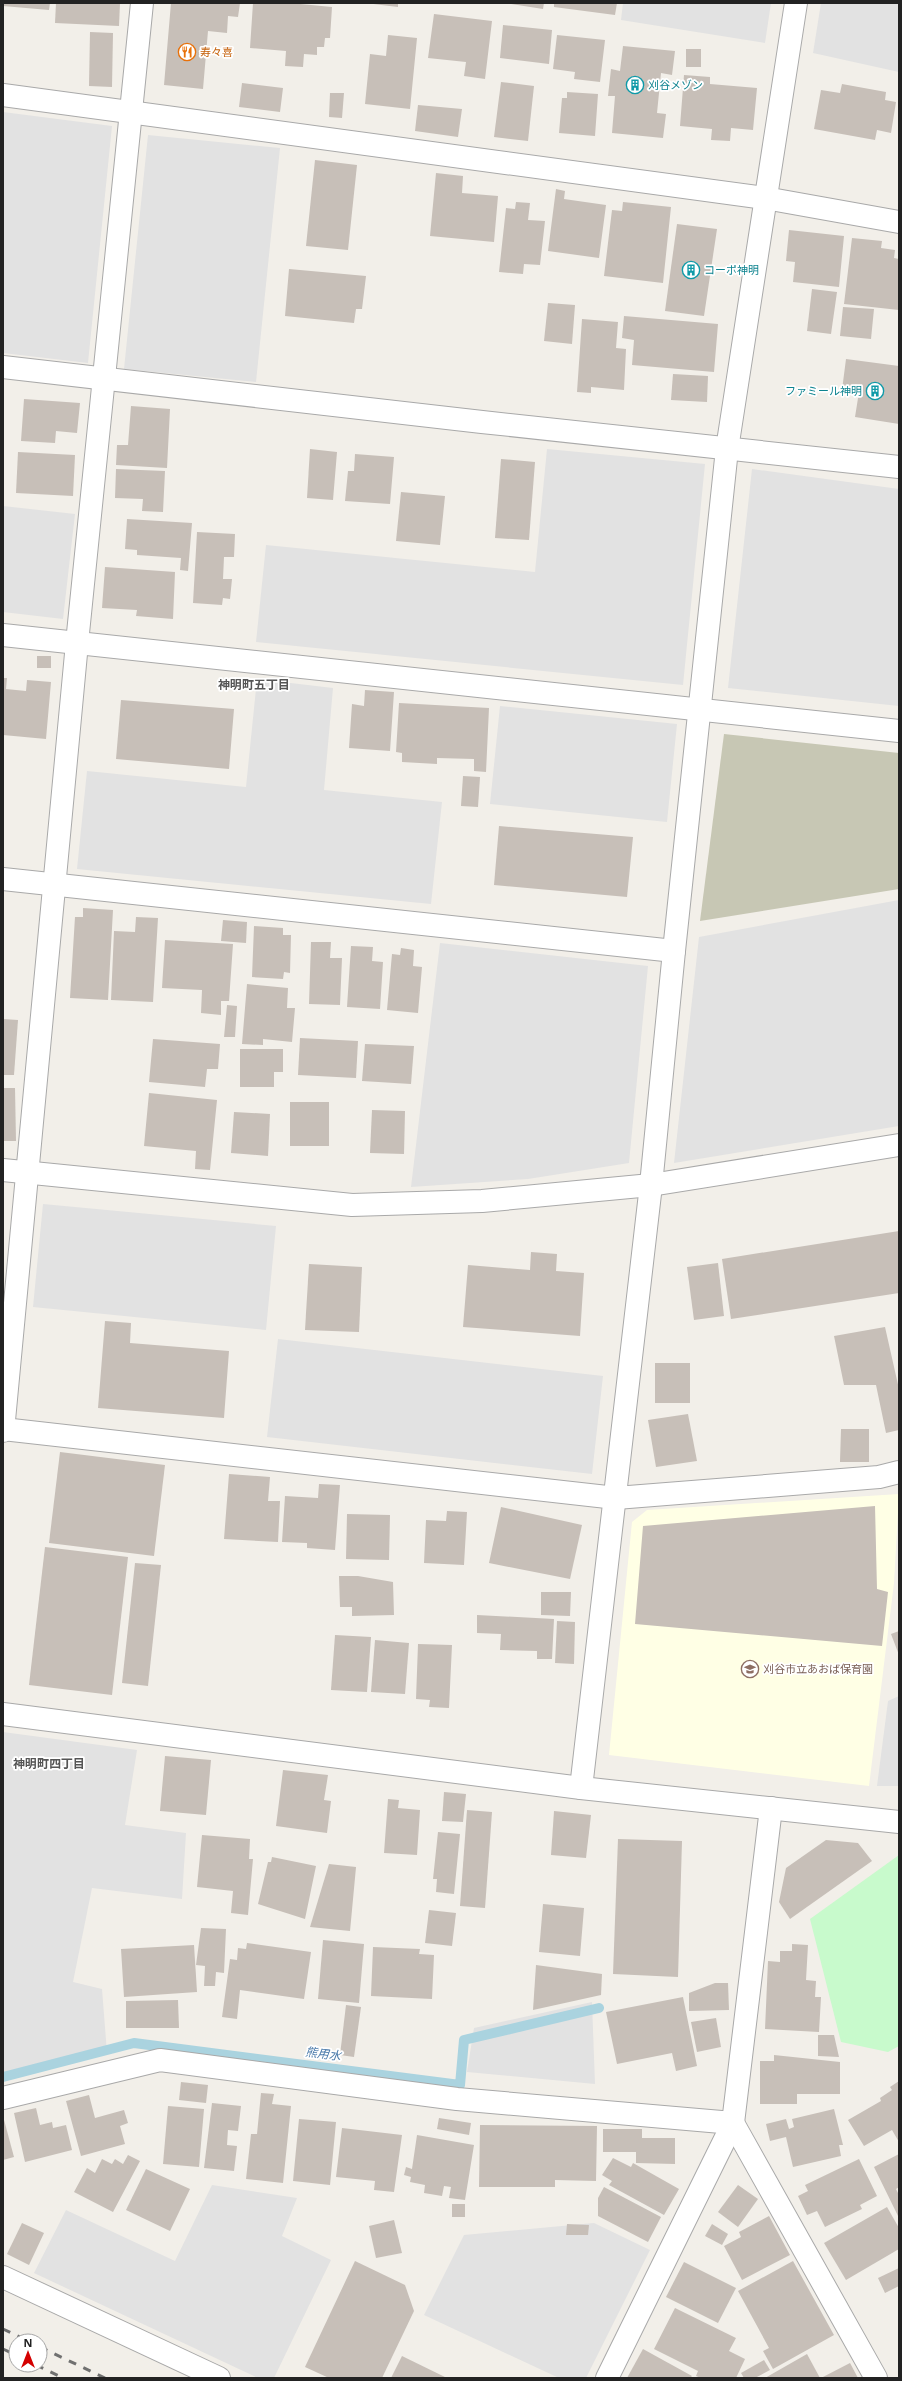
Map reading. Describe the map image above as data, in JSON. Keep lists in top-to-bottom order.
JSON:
{
  "districts": ["神明町五丁目", "神明町四丁目"],
  "water": ["熊用水"],
  "places": {
    "restaurant": ["寿々喜"],
    "building": ["刈谷メゾン", "コーポ神明", "ファミール神明"],
    "school or university": ["刈谷市立あおば保育園"]
  },
  "north": "top"
}
